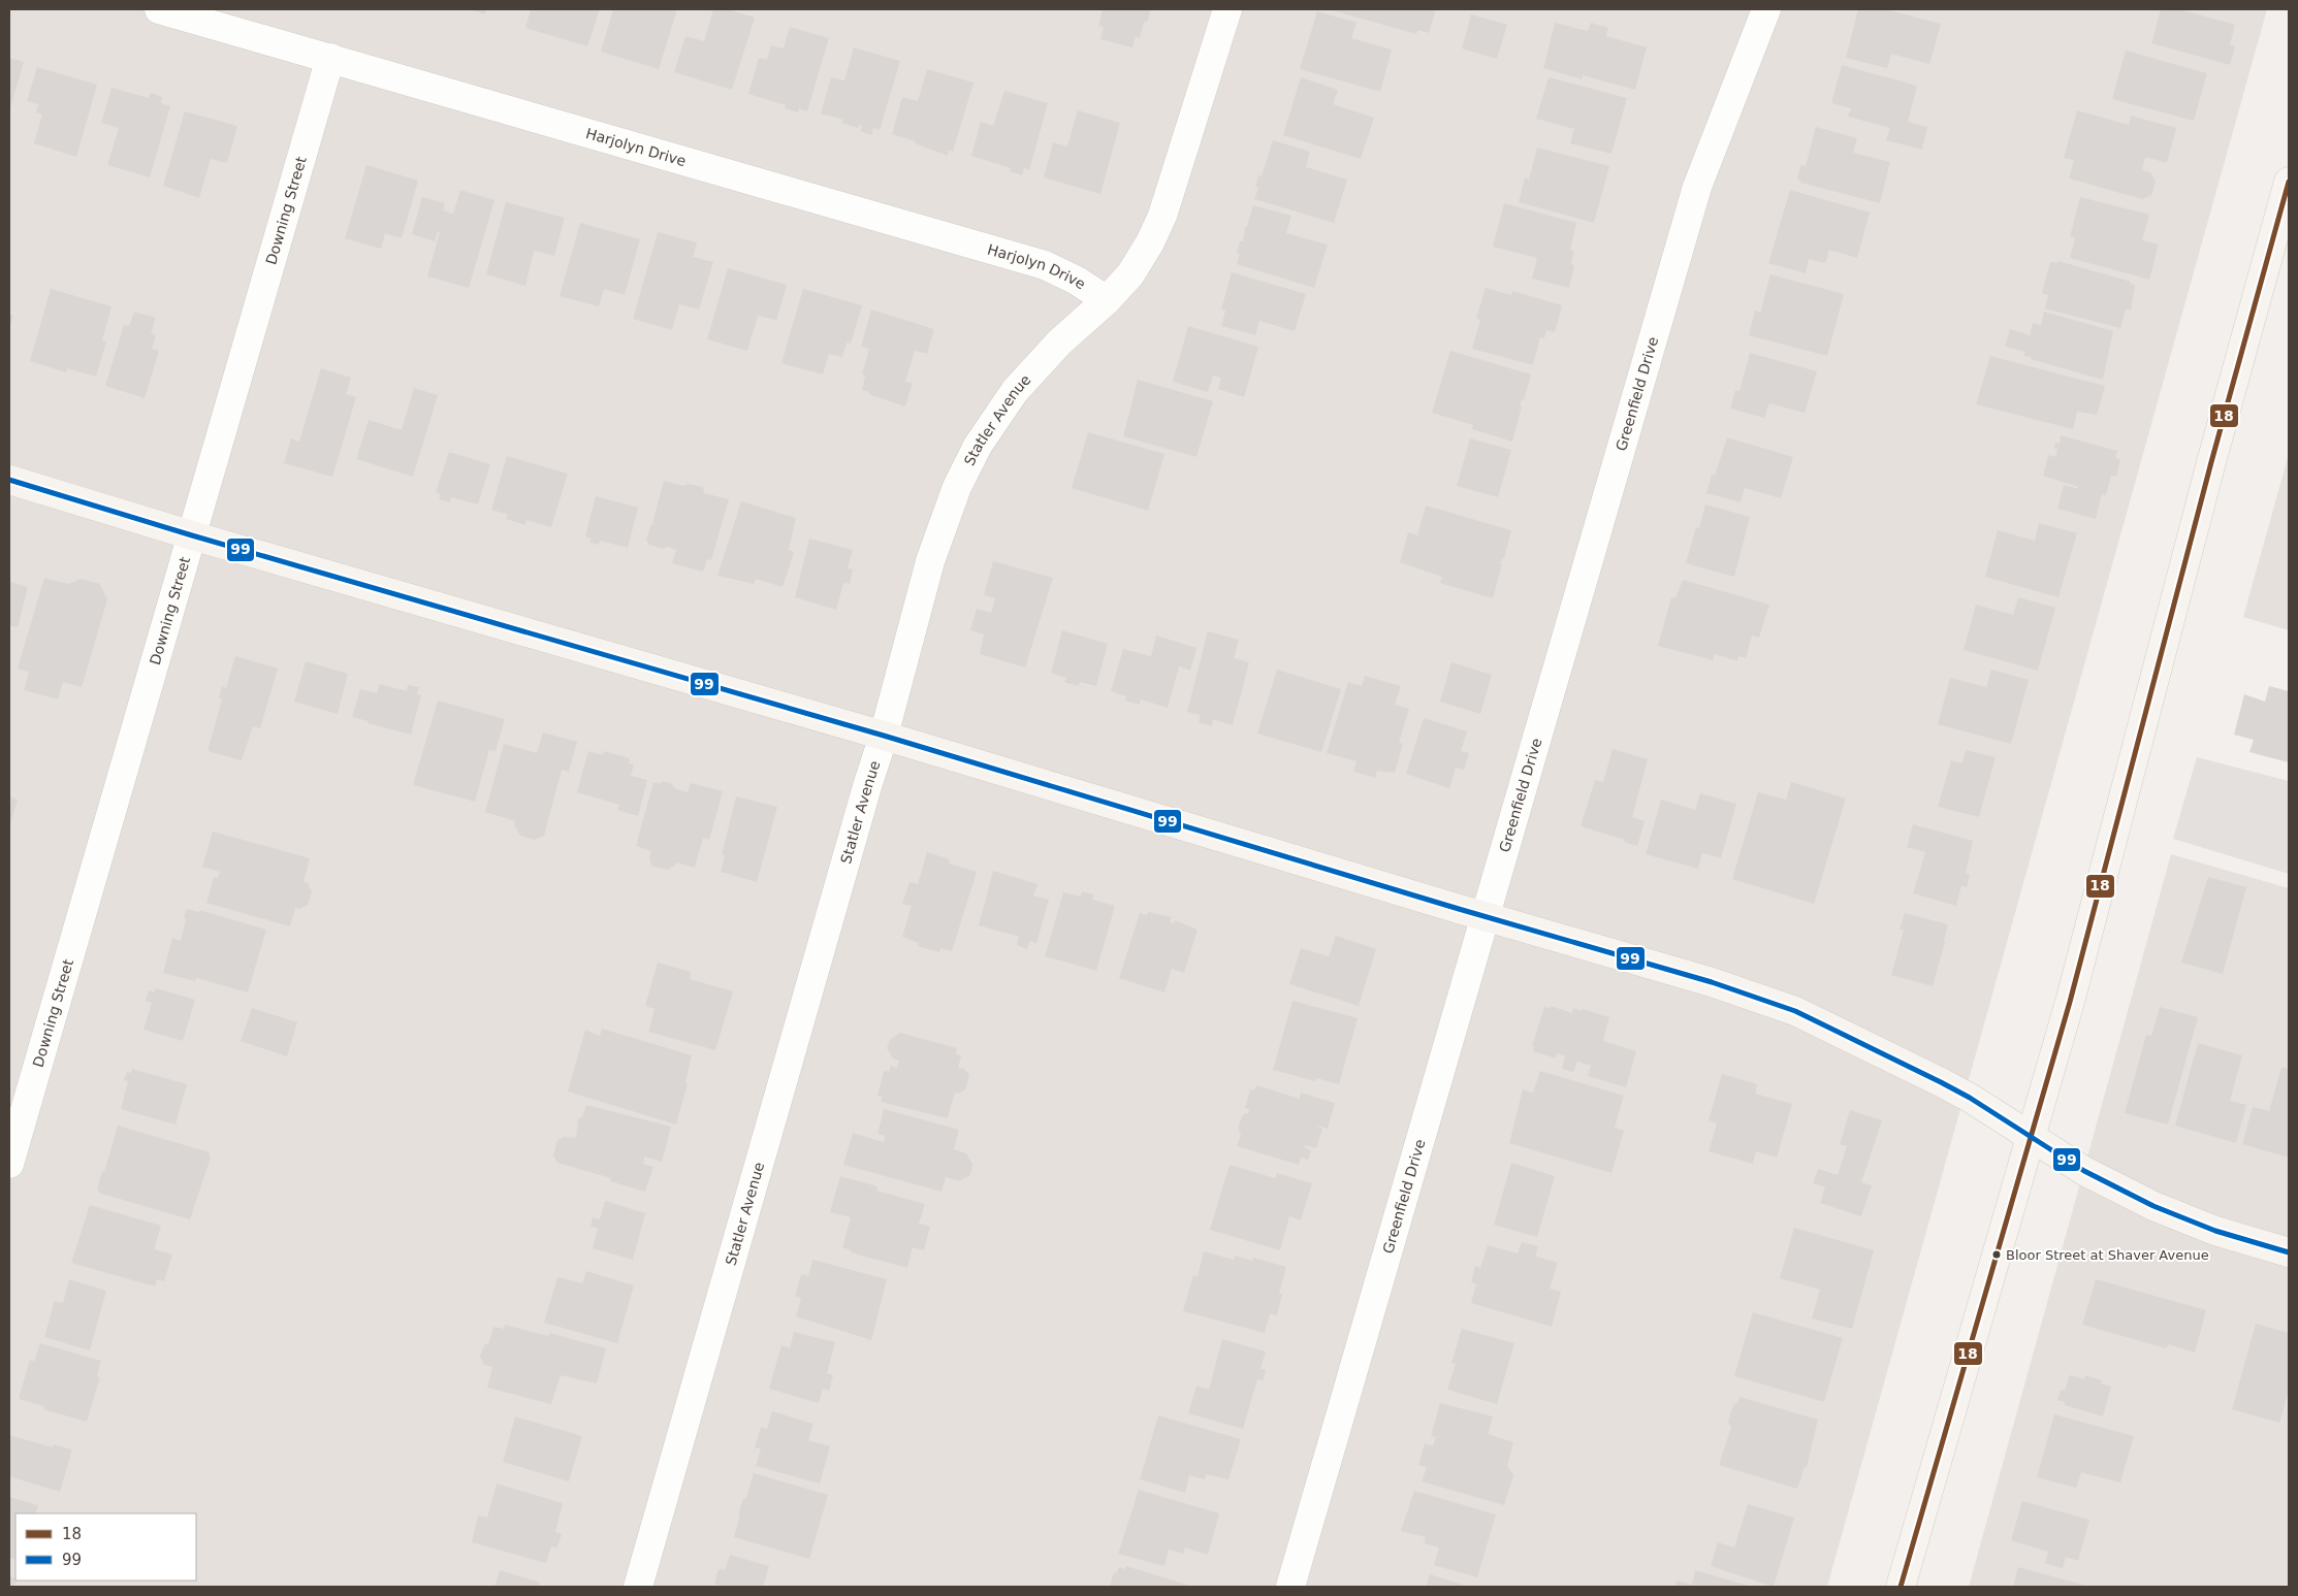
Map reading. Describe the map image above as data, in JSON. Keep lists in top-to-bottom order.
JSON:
{
  "streets": {
    "street": [
      "Harjolyn Drive",
      "Downing Street",
      "Greenfield Drive",
      "Statler Avenue"
    ]
  },
  "crossings": [
    ["Harjolyn Drive", "Downing Street"],
    ["Harjolyn Drive", "Statler Avenue"]
  ],
  "places": ["Bloor Street at Shaver Avenue"],
  "lines": ["transit line 18", "transit line 99"],
  "legend": ["18", "99"]
}
